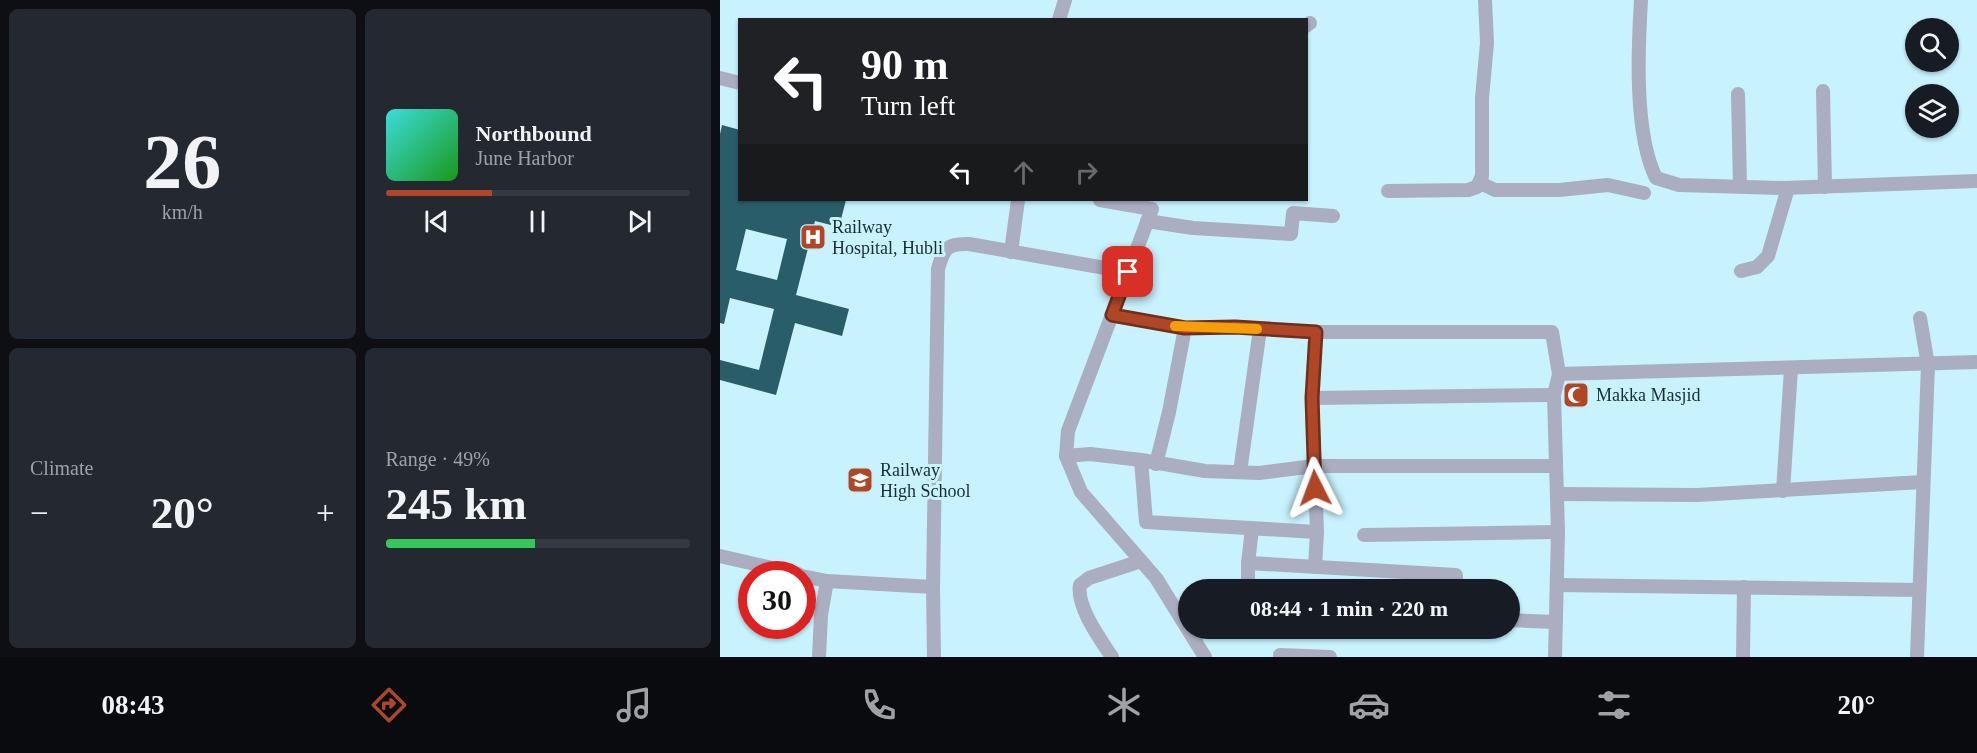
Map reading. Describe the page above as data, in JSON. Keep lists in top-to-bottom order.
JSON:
{
  "places": {
    "hospital": ["Railway Hospital, Hubli"],
    "mosque": ["Makka Masjid"],
    "school or university": ["Railway High School"]
  },
  "page": {
    "tile": [
      ["26", "km/h"],
      "Climate",
      ["Range · 49%", "245 km"]
    ],
    "turn": ["90 m", "Turn left"],
    "song": ["Northbound", "June Harbor"],
    "heat": ["−", "20°", "+"],
    "limit": "30",
    "trip": "08:44 · 1 min · 220 m",
    "tabs": ["08:43", "20°"]
  }
}
